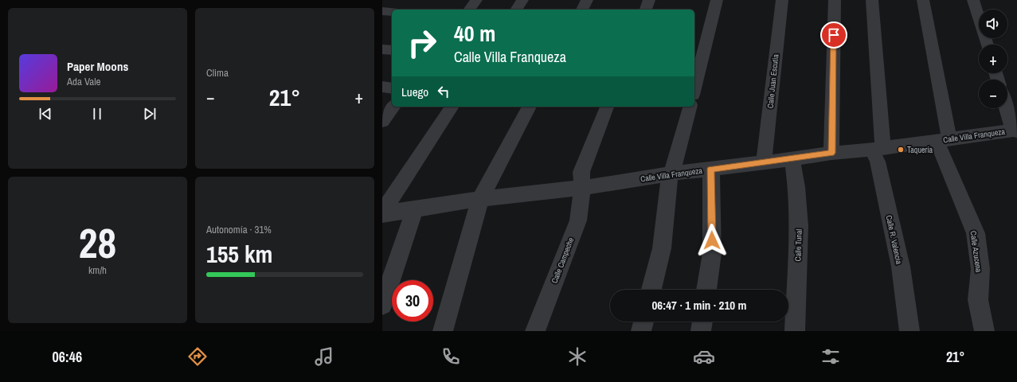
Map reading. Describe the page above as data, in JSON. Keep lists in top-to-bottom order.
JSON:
{
  "streets": {
    "street": [
      "Calle Juan Escutia",
      "Calle Villa Franqueza",
      "Calle R. Valencia",
      "Calle Tunal",
      "Calle Azucena",
      "Calle Campeche"
    ]
  },
  "crossings": [
    ["Calle Juan Escutia", "Calle Villa Franqueza"],
    ["Calle Villa Franqueza", "Calle R. Valencia"],
    ["Calle Villa Franqueza", "Calle Tunal"],
    ["Calle Villa Franqueza", "Calle Azucena"],
    ["Calle Villa Franqueza", "Calle Campeche"]
  ],
  "places": ["Taquería"],
  "page": {
    "tile": [
      "Clima",
      ["28", "km/h"],
      ["Autonomía · 31%", "155 km"]
    ],
    "map_buttons": ["+", "−"],
    "turn": ["40 m", "Calle Villa Franqueza"],
    "song": ["Paper Moons", "Ada Vale"],
    "then": "Luego",
    "heat": ["−", "21°", "+"],
    "limit": "30",
    "trip": "06:47 · 1 min · 210 m",
    "tabs": ["06:46", "21°"]
  }
}
